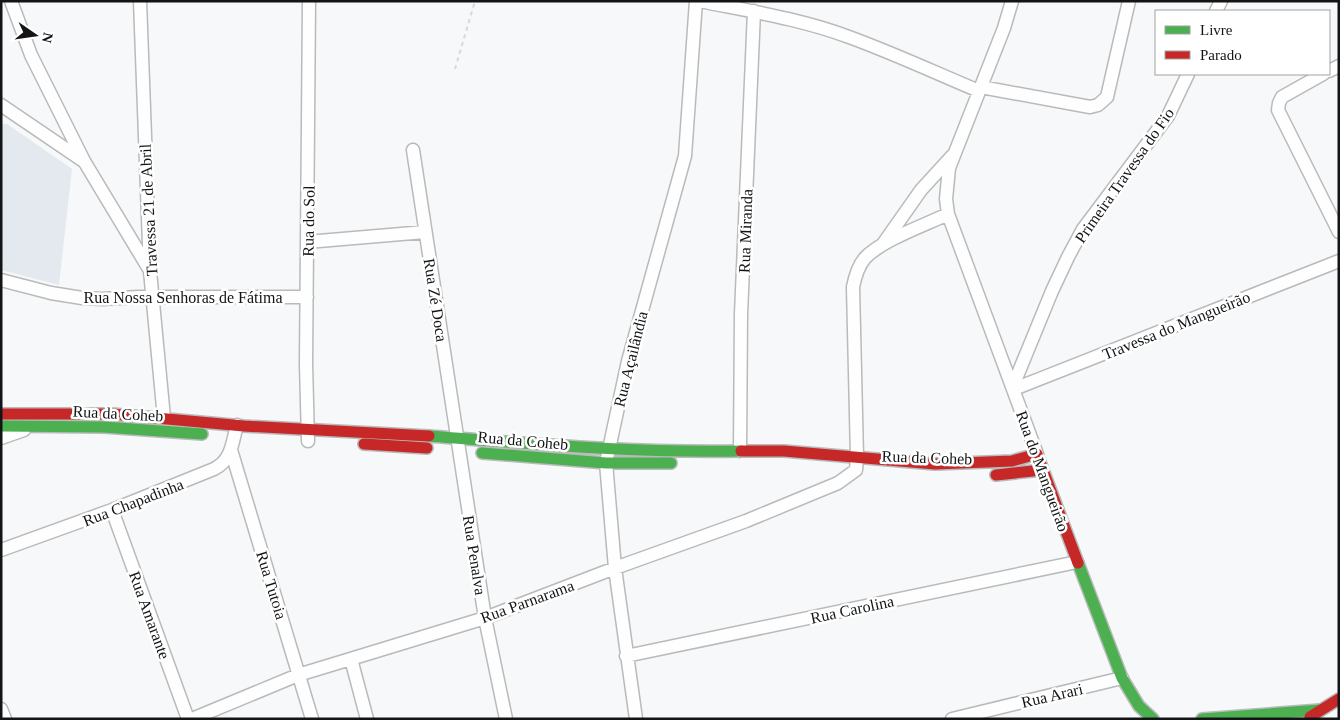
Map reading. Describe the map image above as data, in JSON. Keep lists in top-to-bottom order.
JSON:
{
  "streets": {
    "street": [
      "Primeira Travessa do Fio",
      "Travessa 21 de Abril",
      "Rua do Sol",
      "Rua Miranda",
      "Rua Nossa Senhoras de Fátima",
      "Rua Zé Doca",
      "Travessa do Mangueirão",
      "Rua Açailândia",
      "Rua da Coheb",
      "Rua do Mangueirão",
      "Rua Chapadinha",
      "Rua Penalva",
      "Rua Tutoia",
      "Rua Parnarama",
      "Rua Carolina",
      "Rua Amarante",
      "Rua Arari"
    ]
  },
  "crossings": [
    ["Primeira Travessa do Fio", "Travessa do Mangueirão"],
    ["Primeira Travessa do Fio", "Rua do Mangueirão"],
    ["Travessa 21 de Abril", "Rua Nossa Senhoras de Fátima"],
    ["Travessa 21 de Abril", "Rua da Coheb"],
    ["Rua do Sol", "Rua Nossa Senhoras de Fátima"],
    ["Rua do Sol", "Rua da Coheb"],
    ["Rua Miranda", "Rua Açailândia"],
    ["Rua Miranda", "Rua da Coheb"],
    ["Rua Zé Doca", "Rua da Coheb"],
    ["Rua Zé Doca", "Rua Penalva"],
    ["Travessa do Mangueirão", "Rua do Mangueirão"],
    ["Rua Açailândia", "Rua da Coheb"],
    ["Rua Açailândia", "Rua do Mangueirão"],
    ["Rua Açailândia", "Rua Parnarama"],
    ["Rua Açailândia", "Rua Carolina"],
    ["Rua da Coheb", "Rua do Mangueirão"],
    ["Rua da Coheb", "Rua Chapadinha"],
    ["Rua da Coheb", "Rua Penalva"],
    ["Rua da Coheb", "Rua Parnarama"],
    ["Rua do Mangueirão", "Rua Carolina"],
    ["Rua do Mangueirão", "Rua Arari"],
    ["Rua Chapadinha", "Rua Tutoia"],
    ["Rua Chapadinha", "Rua Amarante"],
    ["Rua Penalva", "Rua Parnarama"],
    ["Rua Tutoia", "Rua Parnarama"]
  ],
  "legend": ["Livre", "Parado"],
  "north": "right"
}
